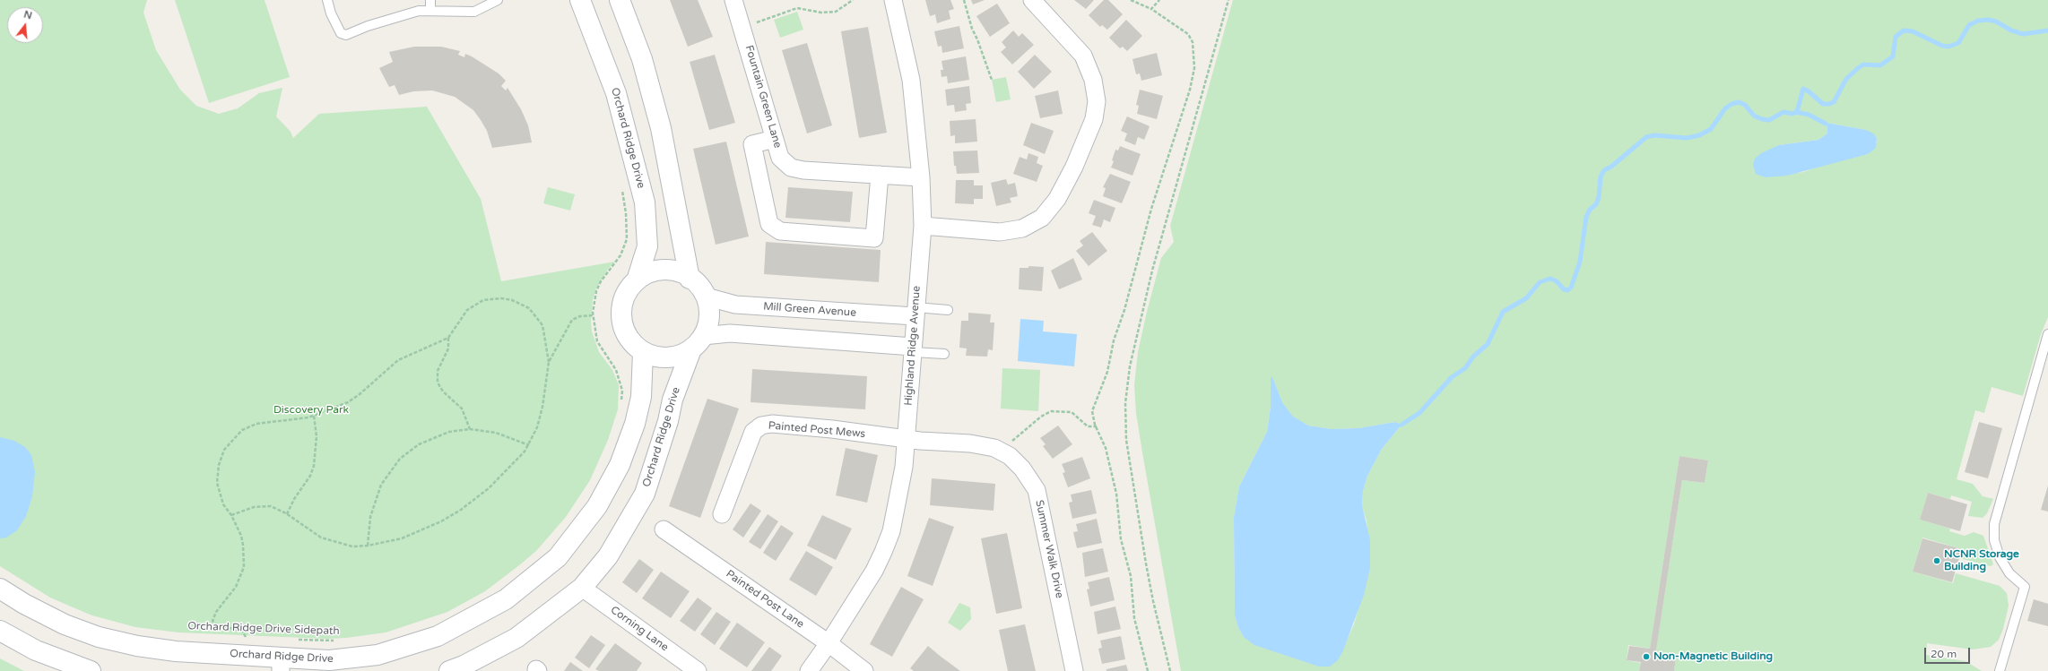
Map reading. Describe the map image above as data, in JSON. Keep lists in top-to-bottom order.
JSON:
{
  "streets": {
    "street": [
      "Fountain Green Lane",
      "Orchard Ridge Drive",
      "Mill Green Avenue",
      "Highland Ridge Avenue",
      "Painted Post Mews",
      "Summer Walk Drive",
      "Painted Post Lane",
      "Corning Lane"
    ],
    "path": ["Orchard Ridge Drive Sidepath"]
  },
  "crossings": [
    ["Fountain Green Lane", "Highland Ridge Avenue"],
    ["Orchard Ridge Drive", "Mill Green Avenue"],
    ["Orchard Ridge Drive", "Corning Lane"],
    ["Mill Green Avenue", "Highland Ridge Avenue"],
    ["Highland Ridge Avenue", "Painted Post Mews"],
    ["Highland Ridge Avenue", "Summer Walk Drive"],
    ["Highland Ridge Avenue", "Painted Post Lane"],
    ["Painted Post Mews", "Summer Walk Drive"]
  ],
  "parks": ["Discovery Park"],
  "places": ["NCNR Storage Building", "Non-Magnetic Building"],
  "scale_bar": "20 m",
  "north": "top"
}
